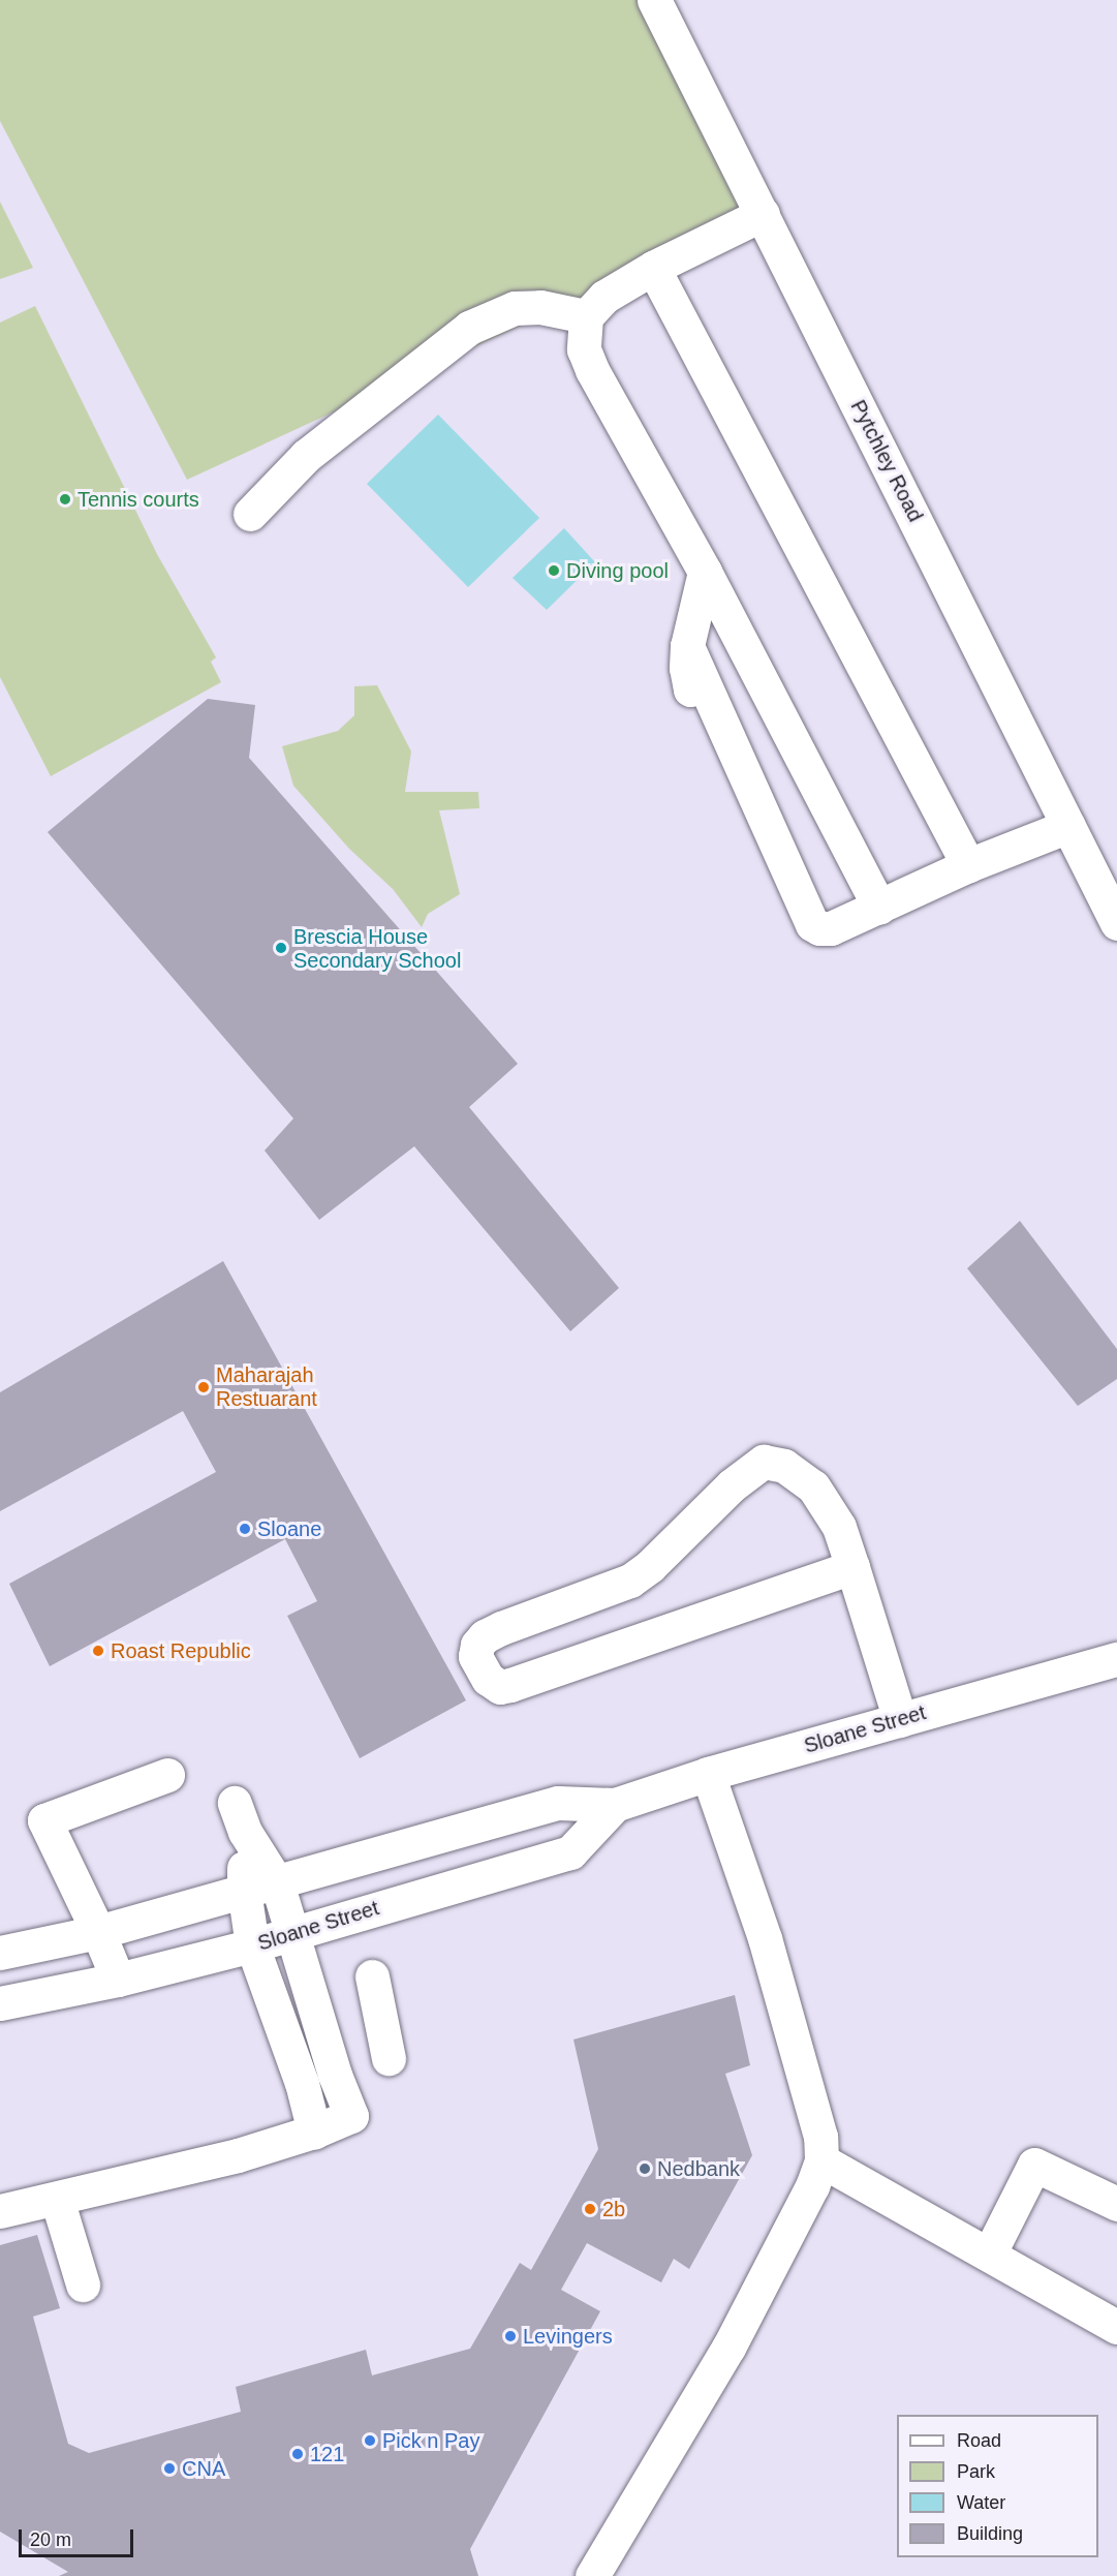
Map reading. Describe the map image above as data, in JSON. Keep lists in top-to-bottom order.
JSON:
{
  "streets": {
    "street": ["Pytchley Road", "Sloane Street"]
  },
  "places": [
    "Tennis courts",
    "Diving pool",
    "Brescia House Secondary School",
    "Maharajah Restuarant",
    "Sloane",
    "Roast Republic",
    "Nedbank",
    "2b",
    "Levingers",
    "Pick n Pay",
    "121",
    "CNA"
  ],
  "legend": [
    "Road",
    "Park",
    "Water",
    "Building"
  ],
  "scale_bar": "20 m"
}
